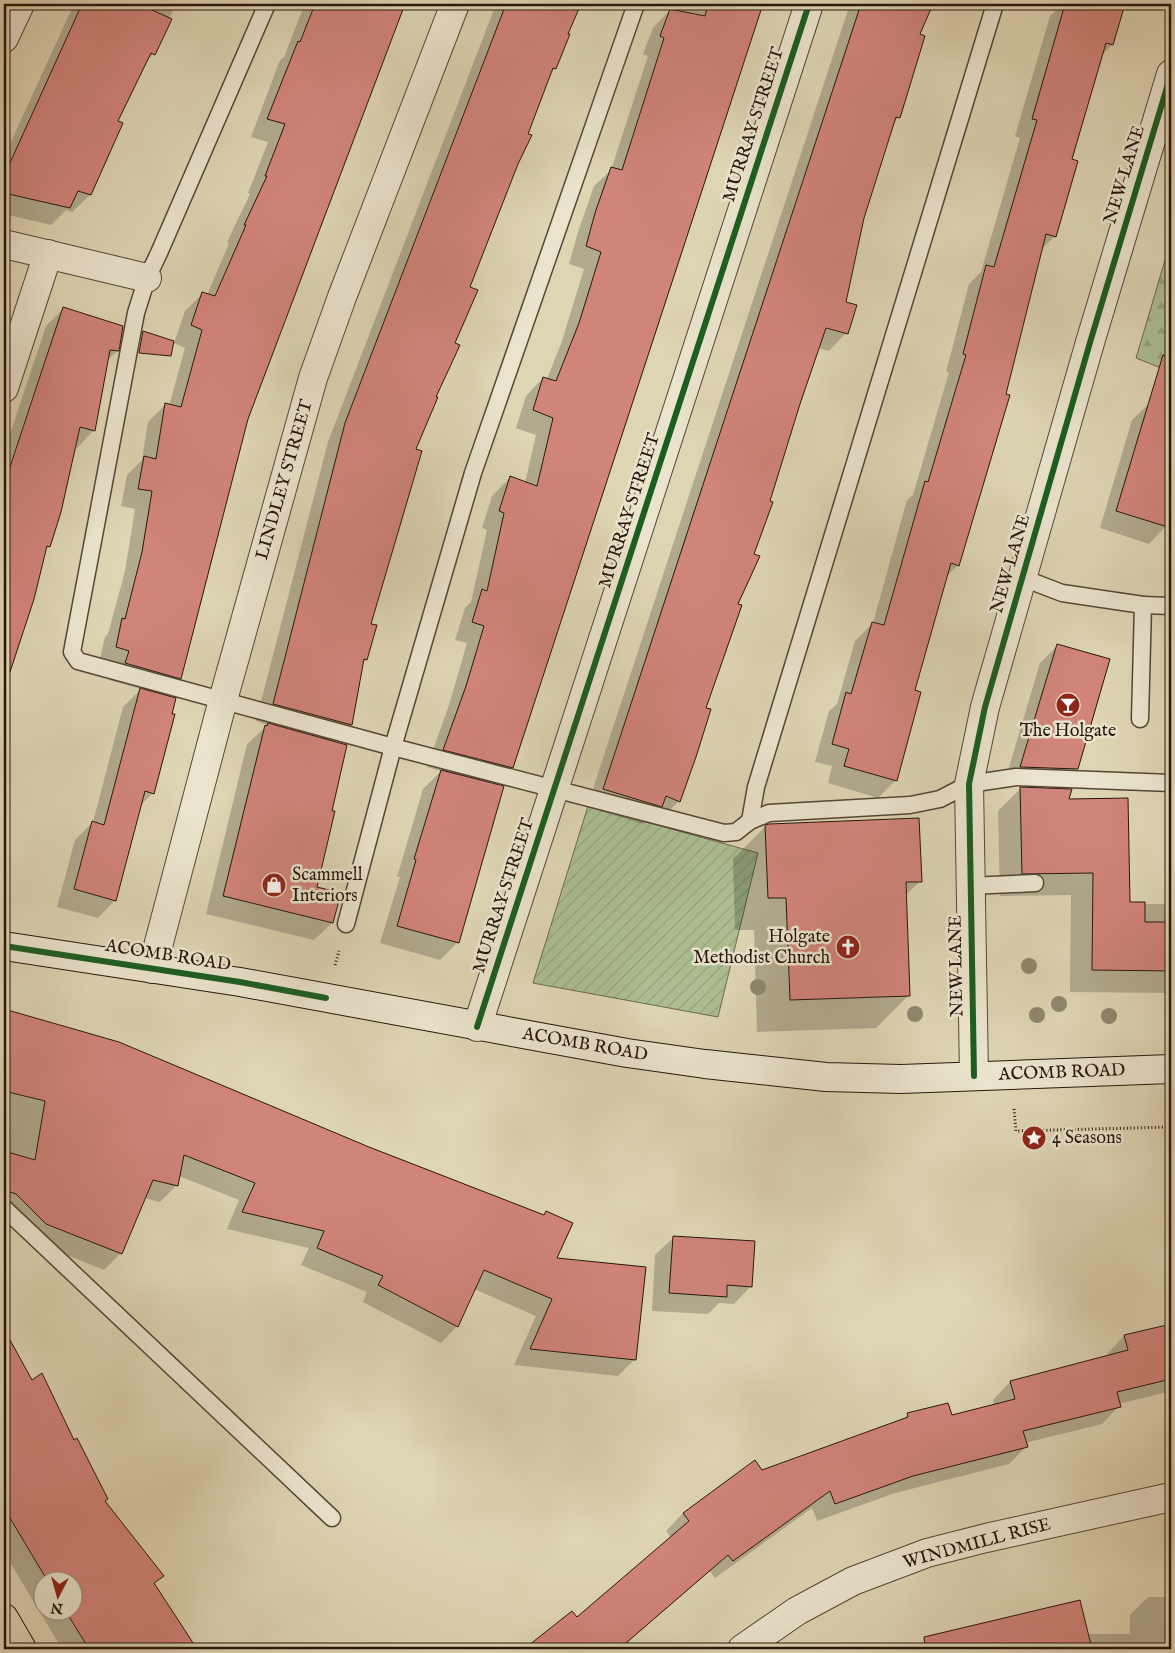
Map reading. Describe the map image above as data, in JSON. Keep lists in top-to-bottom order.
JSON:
{
  "streets": {
    "street": [
      "MURRAY STREET",
      "NEW LANE",
      "LINDLEY STREET",
      "ACOMB ROAD",
      "WINDMILL RISE"
    ]
  },
  "crossings": [
    ["MURRAY STREET", "ACOMB ROAD"],
    ["NEW LANE", "ACOMB ROAD"],
    ["LINDLEY STREET", "ACOMB ROAD"]
  ],
  "places": {
    "bar": ["The Holgate"],
    "shop": ["Scammell Interiors"],
    "church": ["Holgate Methodist Church"],
    "place": ["4 Seasons"]
  },
  "north": "bottom"
}
